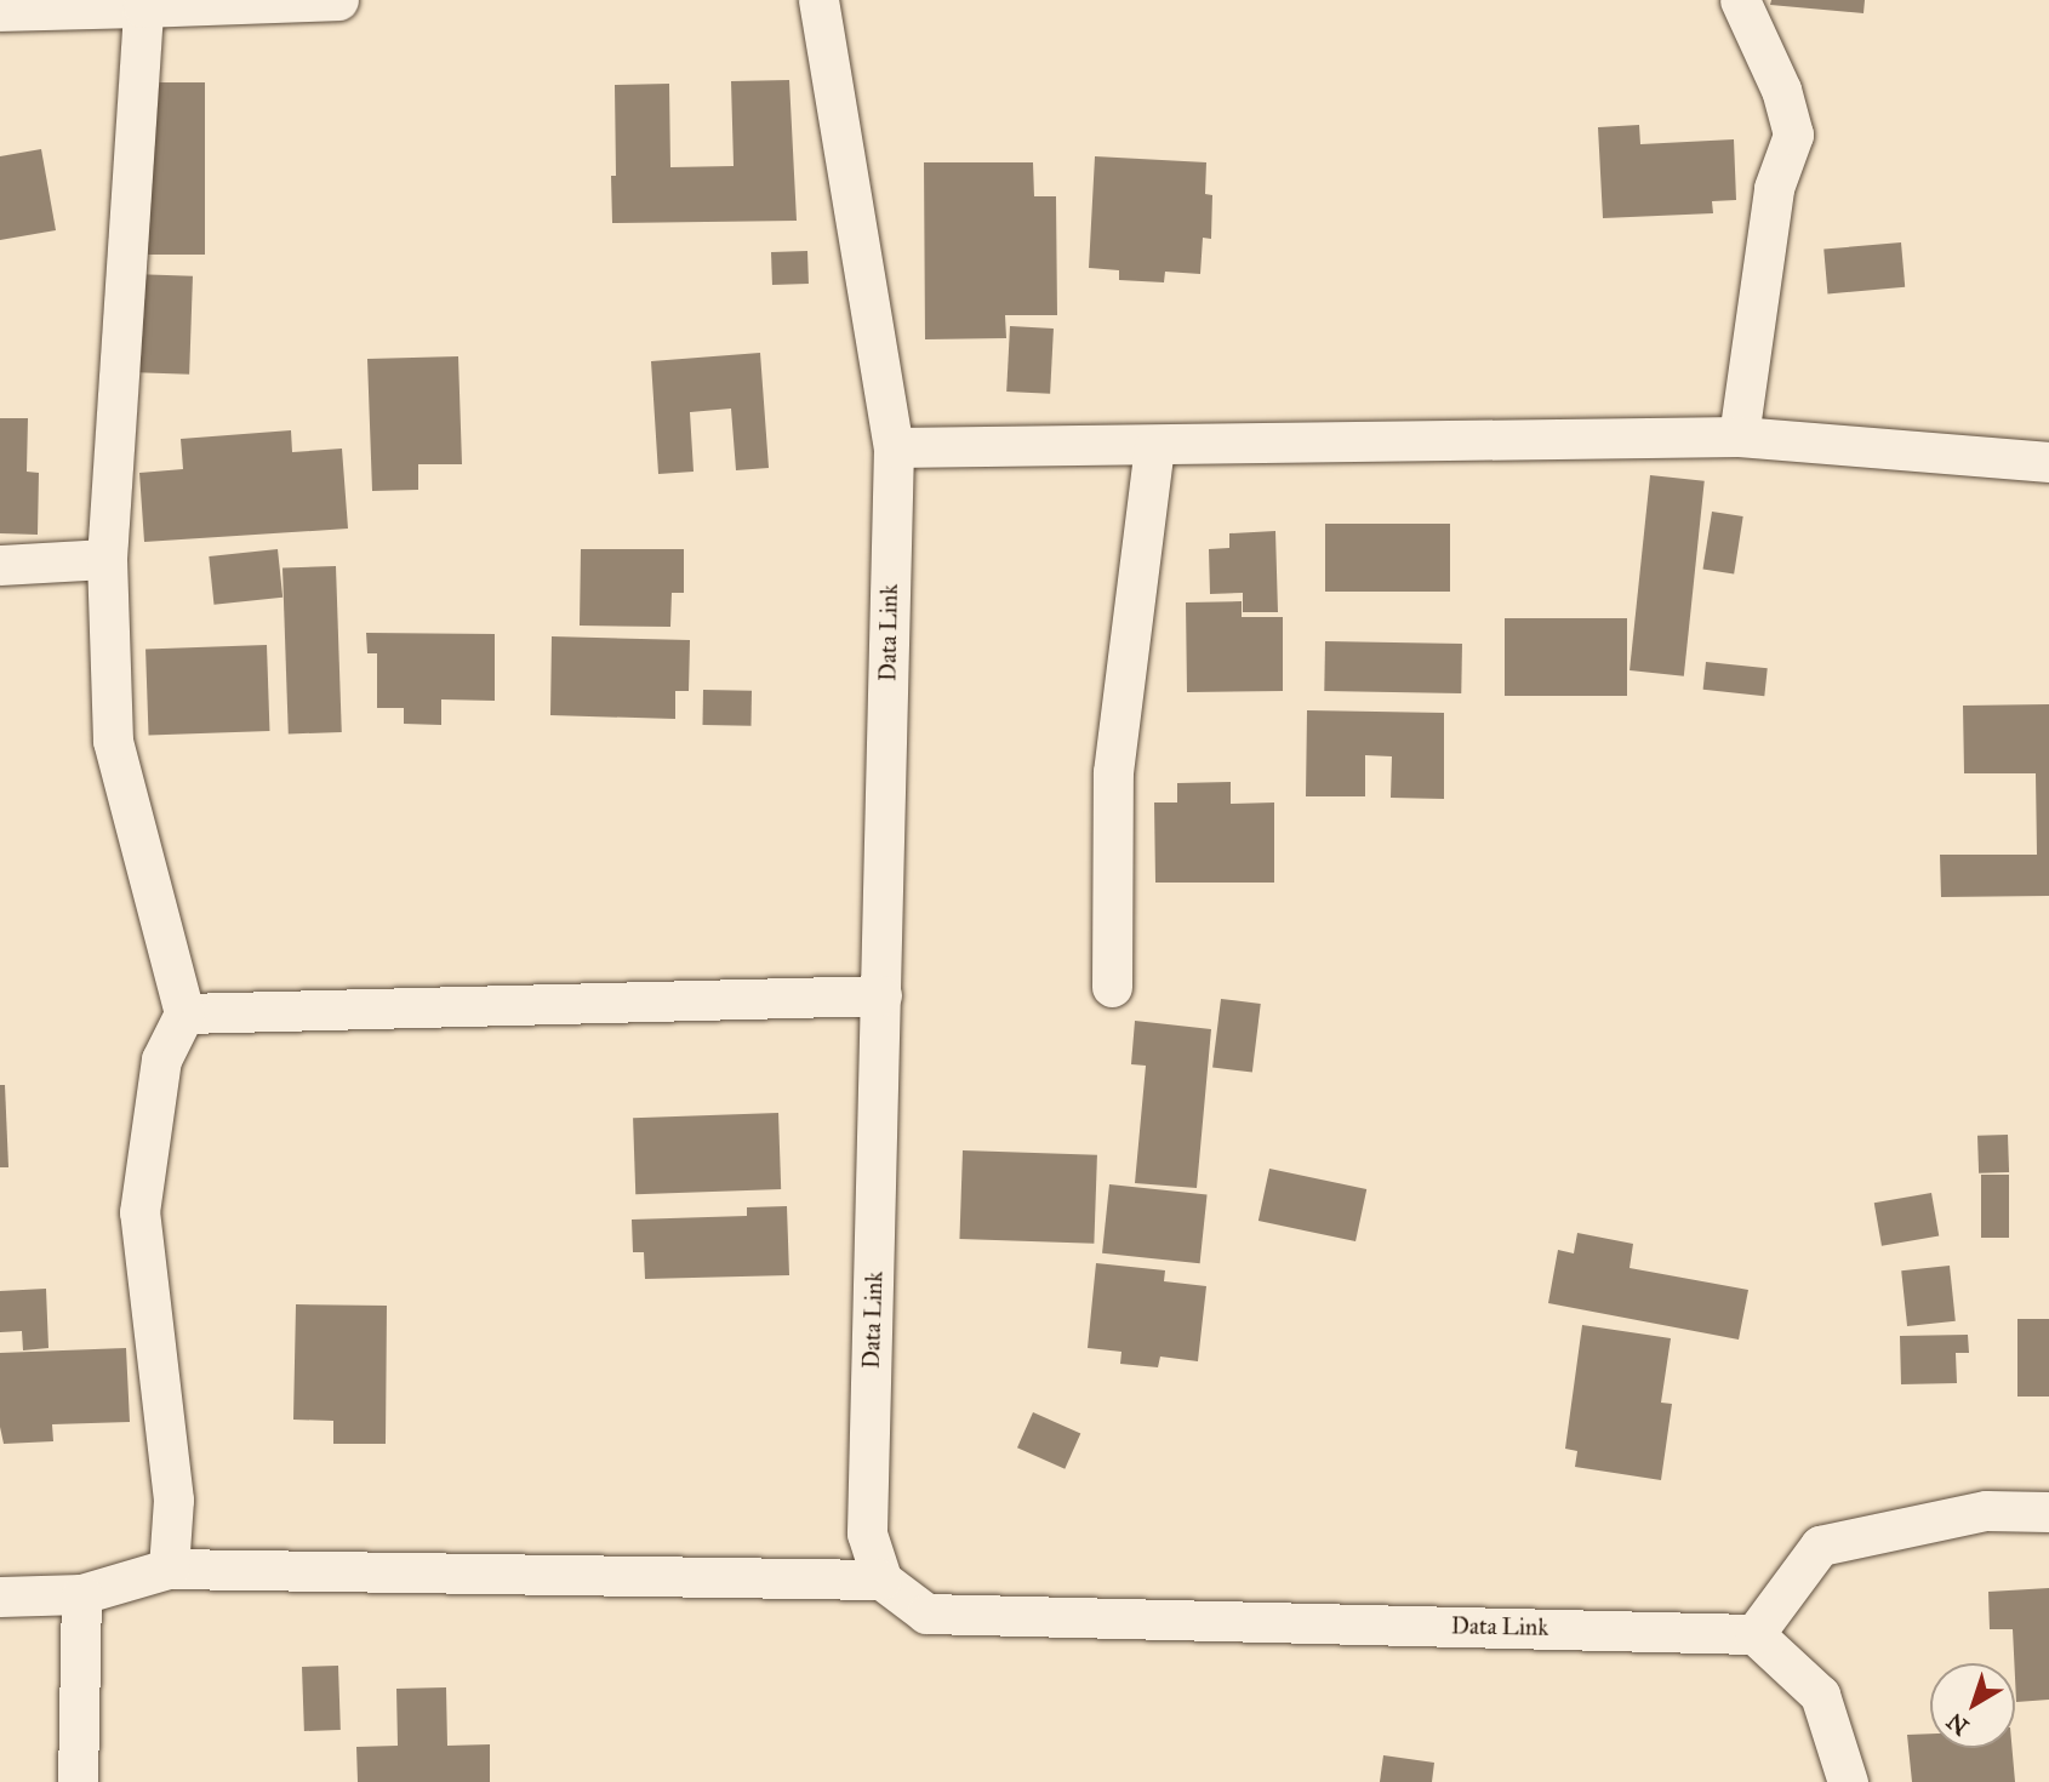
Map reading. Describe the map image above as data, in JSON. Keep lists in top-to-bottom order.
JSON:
{
  "streets": {
    "street": ["Data Link"]
  },
  "north": "bottom left"
}
